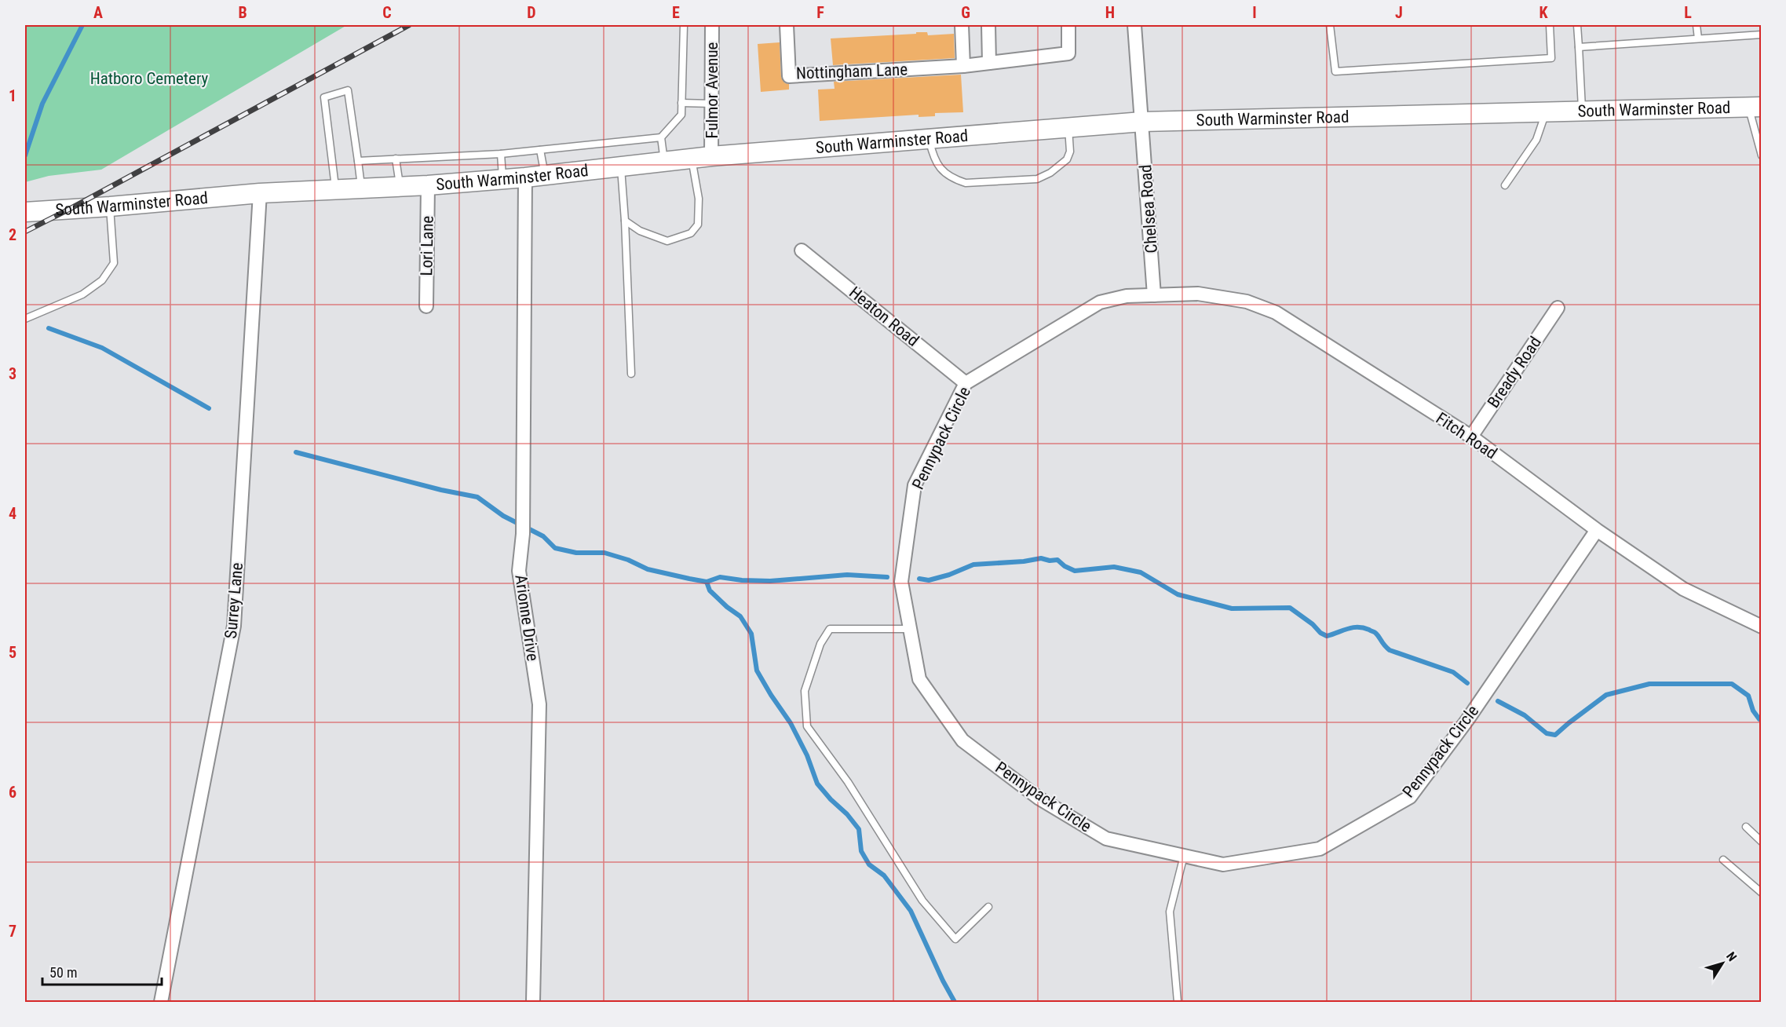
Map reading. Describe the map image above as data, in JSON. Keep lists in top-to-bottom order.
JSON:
{
  "streets": {
    "street": [
      "Nottingham Lane",
      "Fulmor Avenue",
      "South Warminster Road",
      "Chelsea Road",
      "Lori Lane",
      "Heaton Road",
      "Bready Road",
      "Fitch Road",
      "Pennypack Circle",
      "Surrey Lane",
      "Arionne Drive"
    ]
  },
  "crossings": [
    ["Fulmor Avenue", "South Warminster Road"],
    ["South Warminster Road", "Chelsea Road"],
    ["South Warminster Road", "Lori Lane"],
    ["South Warminster Road", "Surrey Lane"],
    ["South Warminster Road", "Arionne Drive"],
    ["Chelsea Road", "Fitch Road"],
    ["Chelsea Road", "Pennypack Circle"],
    ["Heaton Road", "Pennypack Circle"],
    ["Bready Road", "Fitch Road"],
    ["Fitch Road", "Pennypack Circle"]
  ],
  "parks": ["Hatboro Cemetery"],
  "scale_bar": "50 m",
  "north": "top right",
  "grid": {
    "columns": [
      "A",
      "B",
      "C",
      "D",
      "E",
      "F",
      "G",
      "H",
      "I",
      "J",
      "K",
      "L"
    ],
    "rows": [
      "1",
      "2",
      "3",
      "4",
      "5",
      "6",
      "7"
    ]
  }
}
